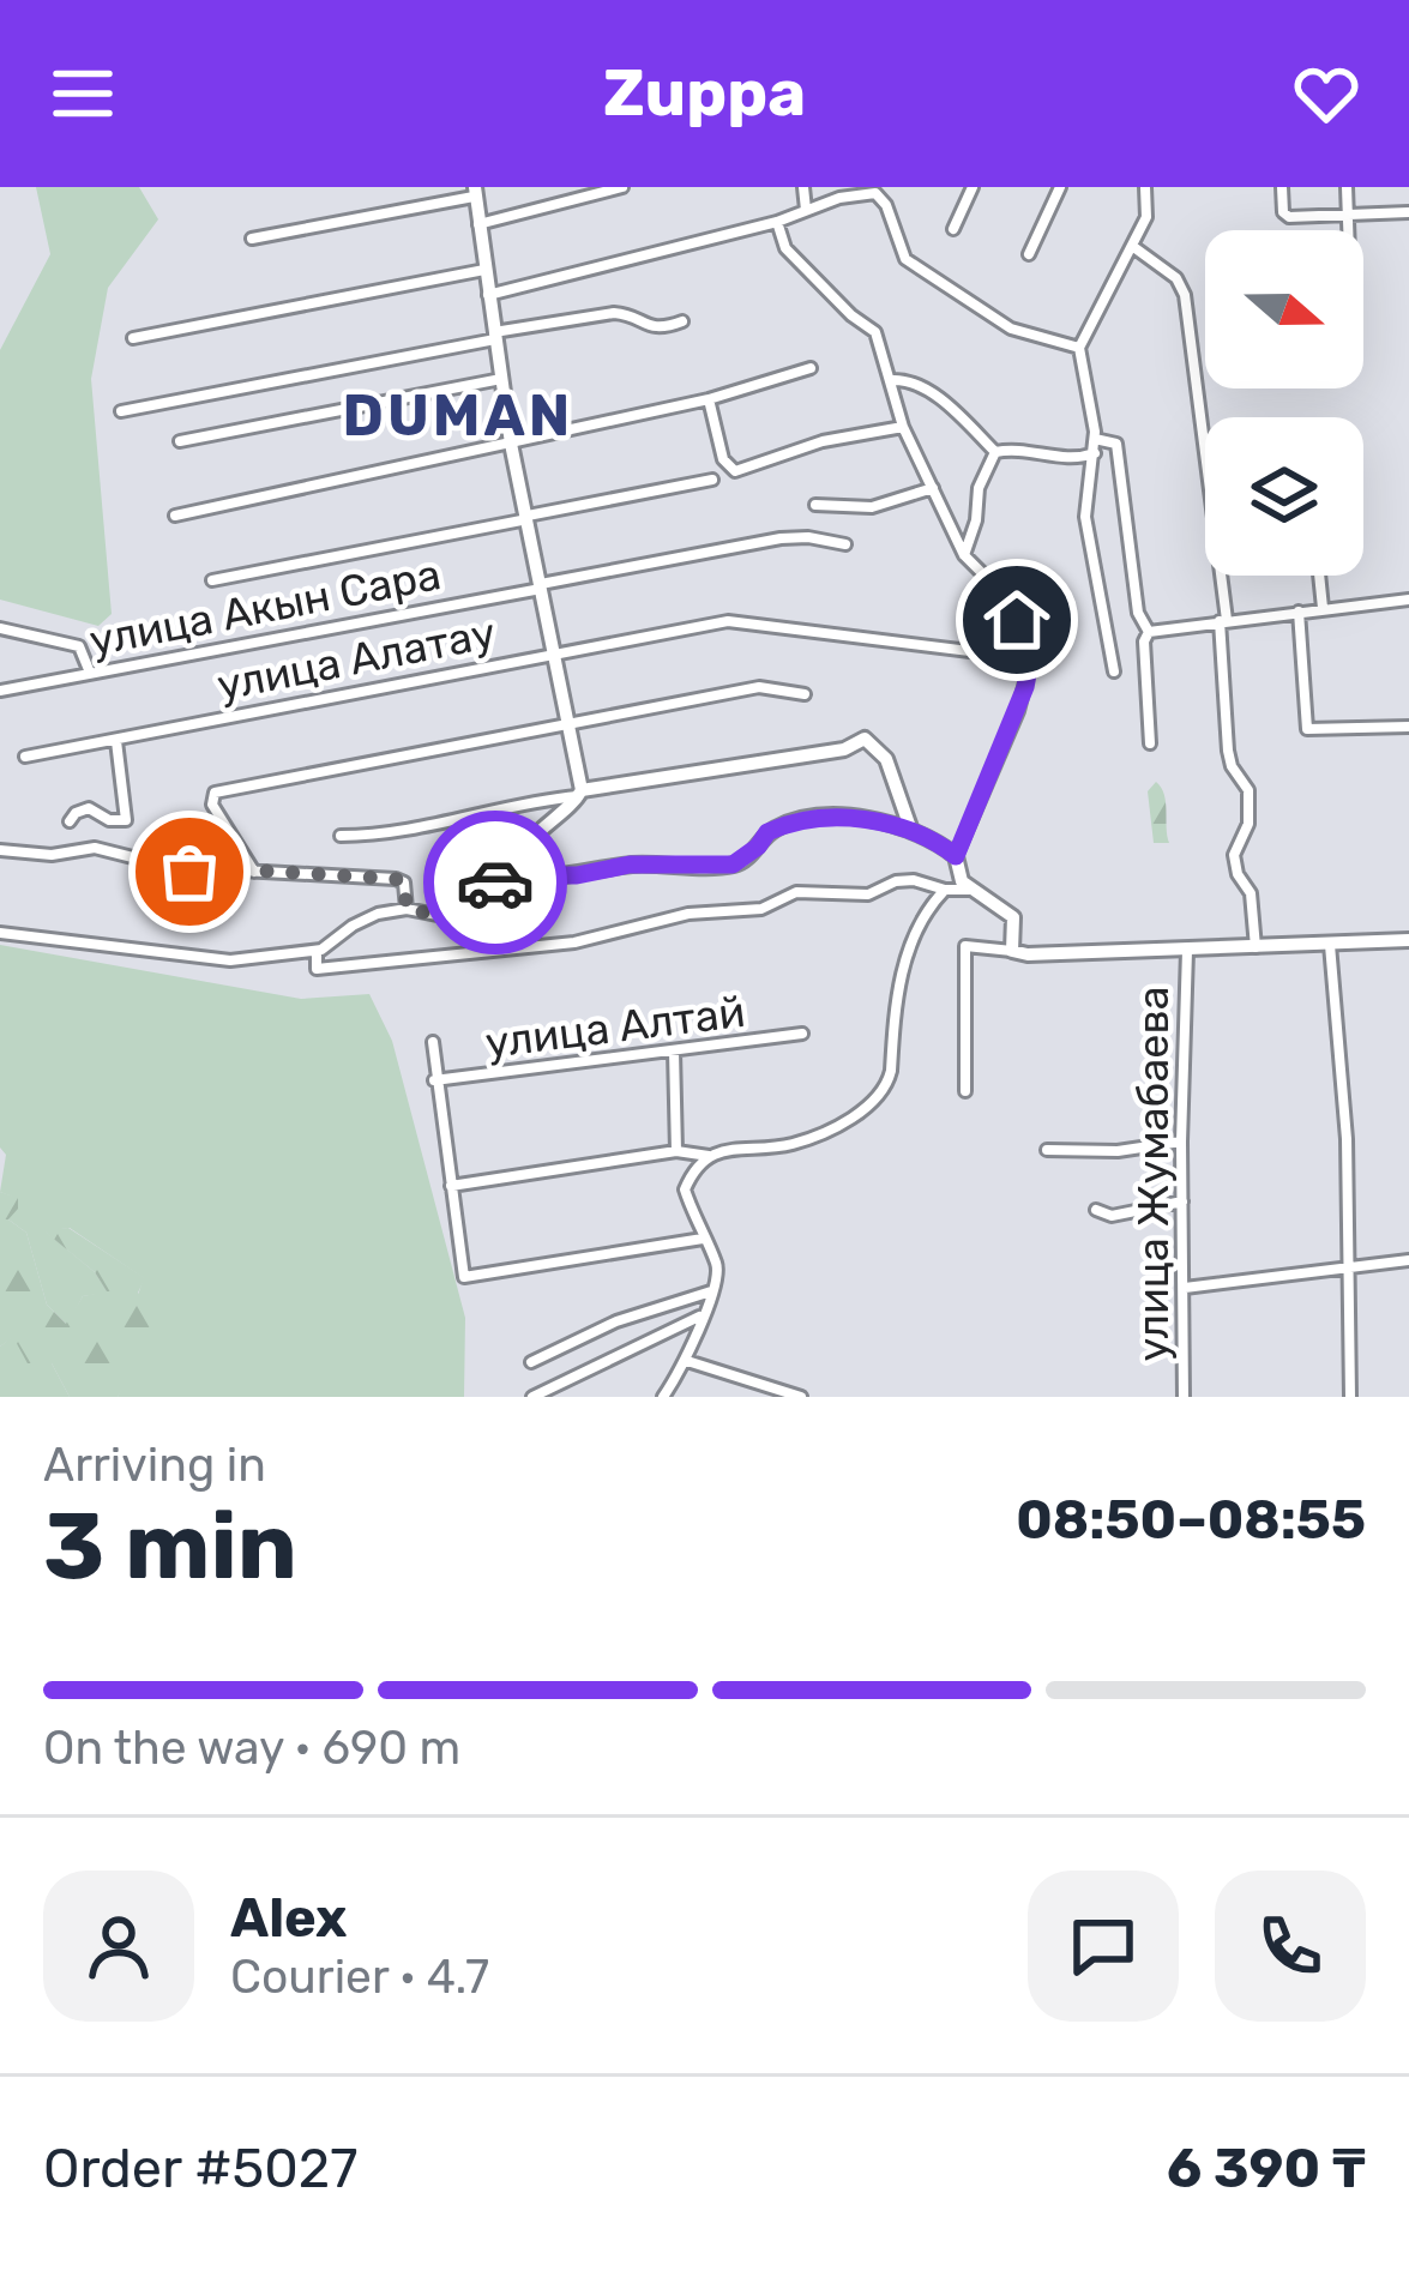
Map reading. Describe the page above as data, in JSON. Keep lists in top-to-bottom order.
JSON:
{
  "streets": {
    "street": [
      "улица Акын Сара",
      "улица Алатау",
      "улица Алтай",
      "улица Жумабаева"
    ]
  },
  "districts": ["DUMAN"],
  "north": "right",
  "page": {
    "header": "Zuppa",
    "heading": ["3 min", "Arriving in", "08:50–08:55"],
    "panel": [
      "Alex",
      "Courier · 4.7",
      "Order #5027",
      "6 390 ₸"
    ],
    "bar": "On the way · 690 m"
  }
}
